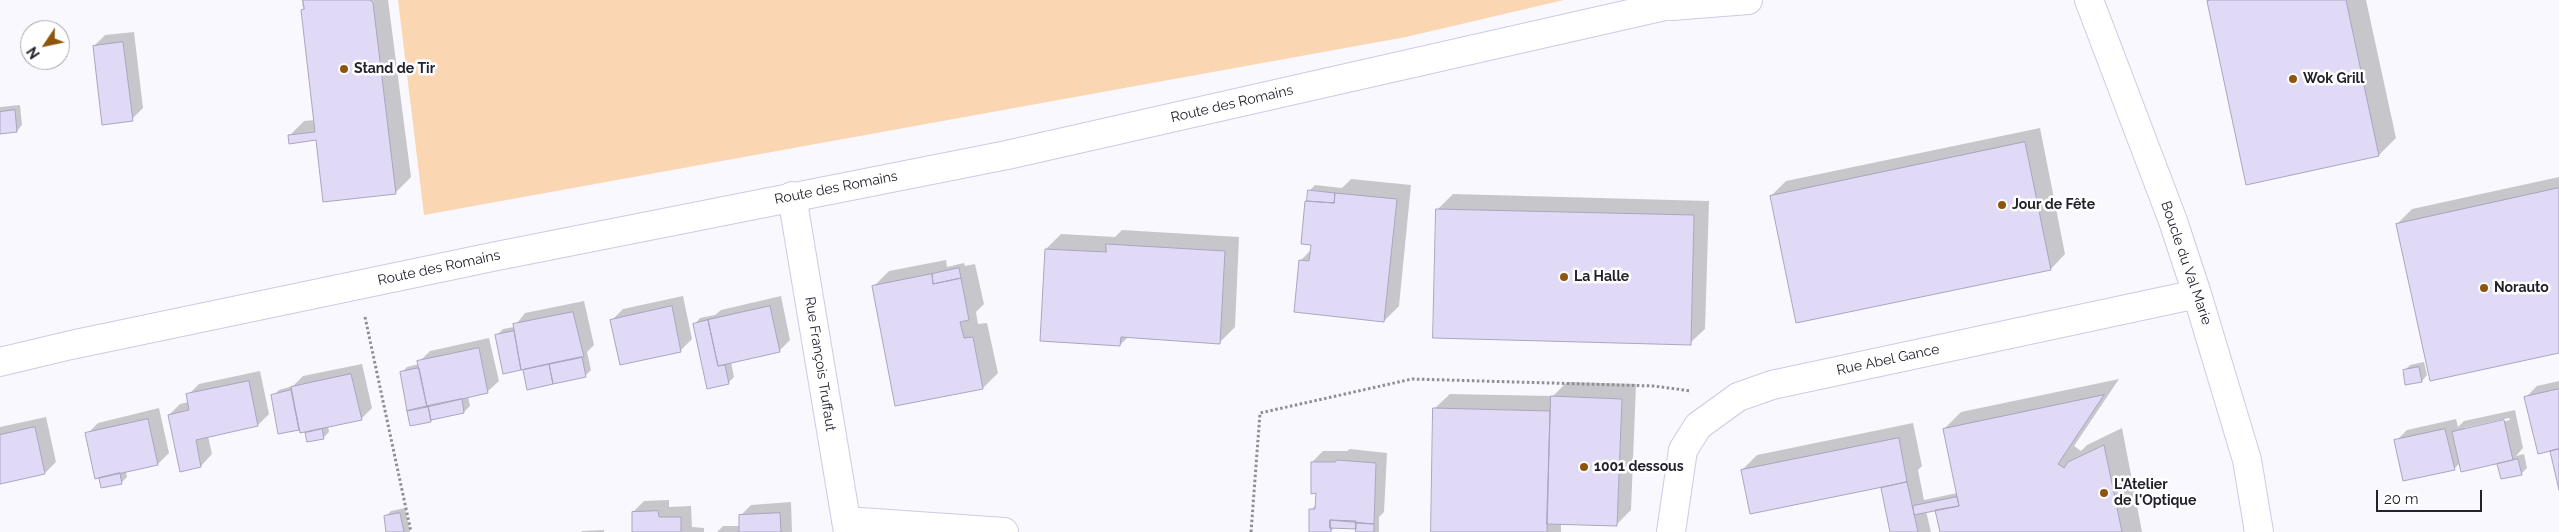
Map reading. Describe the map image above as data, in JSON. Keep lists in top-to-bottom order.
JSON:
{
  "streets": {
    "street": [
      "Route des Romains",
      "Boucle du Val Marie",
      "Rue Abel Gance",
      "Rue François Truffaut"
    ]
  },
  "crossings": [
    ["Route des Romains", "Rue François Truffaut"],
    ["Boucle du Val Marie", "Rue Abel Gance"]
  ],
  "places": [
    "Stand de Tir",
    "Wok Grill",
    "Jour de Fête",
    "La Halle",
    "Norauto",
    "1001 dessous",
    "L'Atelier de l'Optique"
  ],
  "scale_bar": "20 m",
  "north": "bottom left"
}
